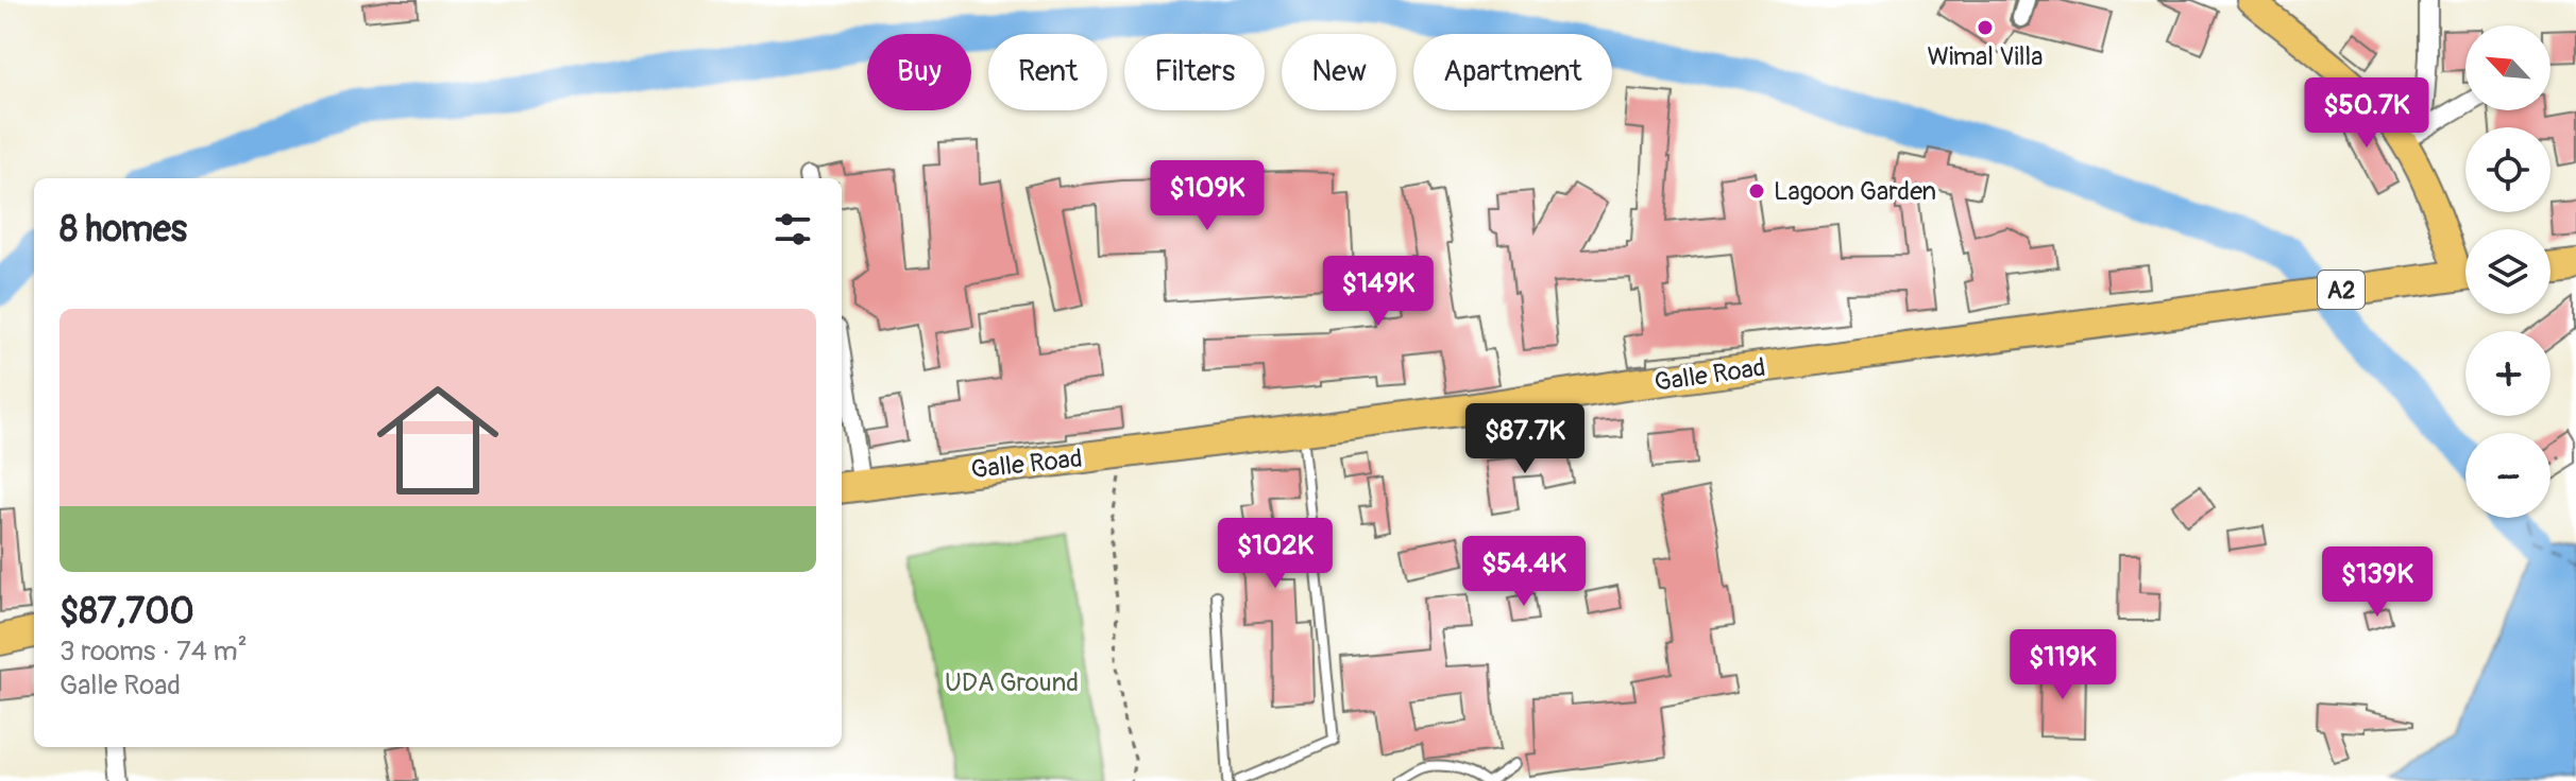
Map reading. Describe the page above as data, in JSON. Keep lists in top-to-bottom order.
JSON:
{
  "streets": {
    "highway": ["A2", "Galle Road"]
  },
  "parks": ["UDA Ground"],
  "places": ["Wimal Villa", "Lagoon Garden"],
  "north": "top left",
  "page": {
    "map_buttons": ["+", "−"],
    "chip": [
      "Buy",
      "Rent",
      "Filters",
      "New",
      "Apartment"
    ],
    "price": [
      "$50.7K",
      "$109K",
      "$149K",
      "$87.7K",
      "$102K",
      "$54.4K",
      "$139K",
      "$119K"
    ],
    "heading": "8 homes",
    "list": [
      {
        "name": "$87,700",
        "note": "3 rooms · 74 m² · Galle Road"
      }
    ]
  }
}
